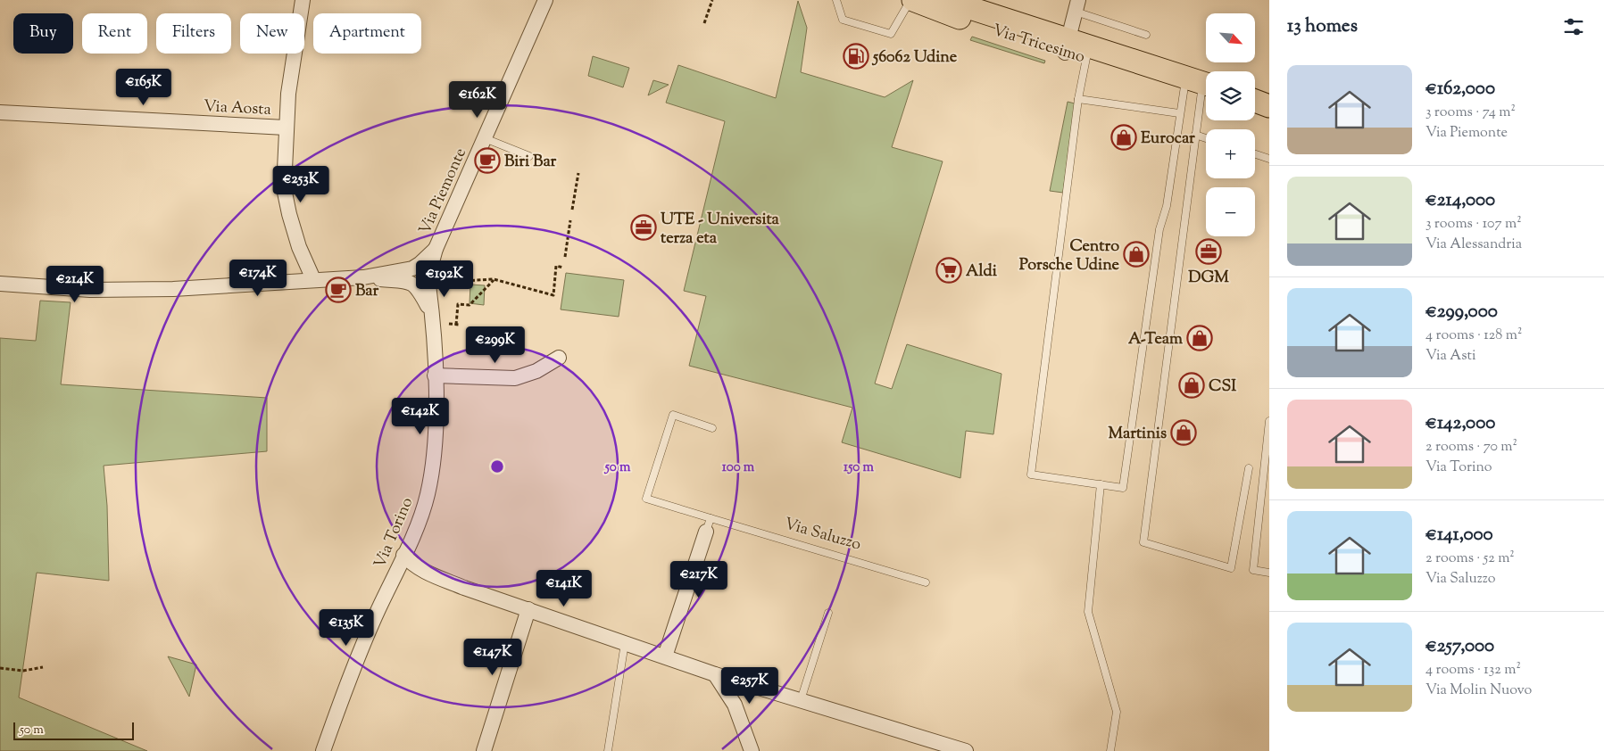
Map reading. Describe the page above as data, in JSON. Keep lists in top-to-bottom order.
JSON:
{
  "streets": {
    "main road": ["Via Tricesimo"],
    "street": ["Via Aosta", "Via Piemonte", "Via Torino"],
    "lane": ["Via Saluzzo"]
  },
  "crossings": [
    ["Via Piemonte", "Via Torino"]
  ],
  "places": {
    "fuel station": ["56062 Udine"],
    "shop": [
      "Eurocar",
      "Centro Porsche Udine",
      "A-Team",
      "CSI",
      "Martinis"
    ],
    "cafe": ["Biri Bar", "Bar"],
    "office": ["UTE - Universita terza eta", "DGM"],
    "supermarket": ["Aldi"]
  },
  "scale_bar": "50 m",
  "north": "bottom right",
  "page": {
    "heading": "13 homes",
    "map_buttons": ["+", "−"],
    "chip": [
      "Buy",
      "Rent",
      "Filters",
      "New",
      "Apartment"
    ],
    "list": [
      {
        "name": "€162,000",
        "note": "3 rooms · 74 m² · Via Piemonte"
      },
      {
        "name": "€214,000",
        "note": "3 rooms · 107 m² · Via Alessandria"
      },
      {
        "name": "€299,000",
        "note": "4 rooms · 128 m² · Via Asti"
      },
      {
        "name": "€142,000",
        "note": "2 rooms · 70 m² · Via Torino"
      },
      {
        "name": "€141,000",
        "note": "2 rooms · 52 m² · Via Saluzzo"
      },
      {
        "name": "€257,000",
        "note": "4 rooms · 132 m² · Via Molin Nuovo"
      }
    ],
    "price": [
      "€165K",
      "€162K",
      "€253K",
      "€174K",
      "€192K",
      "€214K",
      "€299K",
      "€142K",
      "€217K",
      "€141K",
      "€135K",
      "€147K",
      "€257K"
    ],
    "scale": "50 m"
  },
  "rings": ["50 m", "100 m", "150 m"]
}
